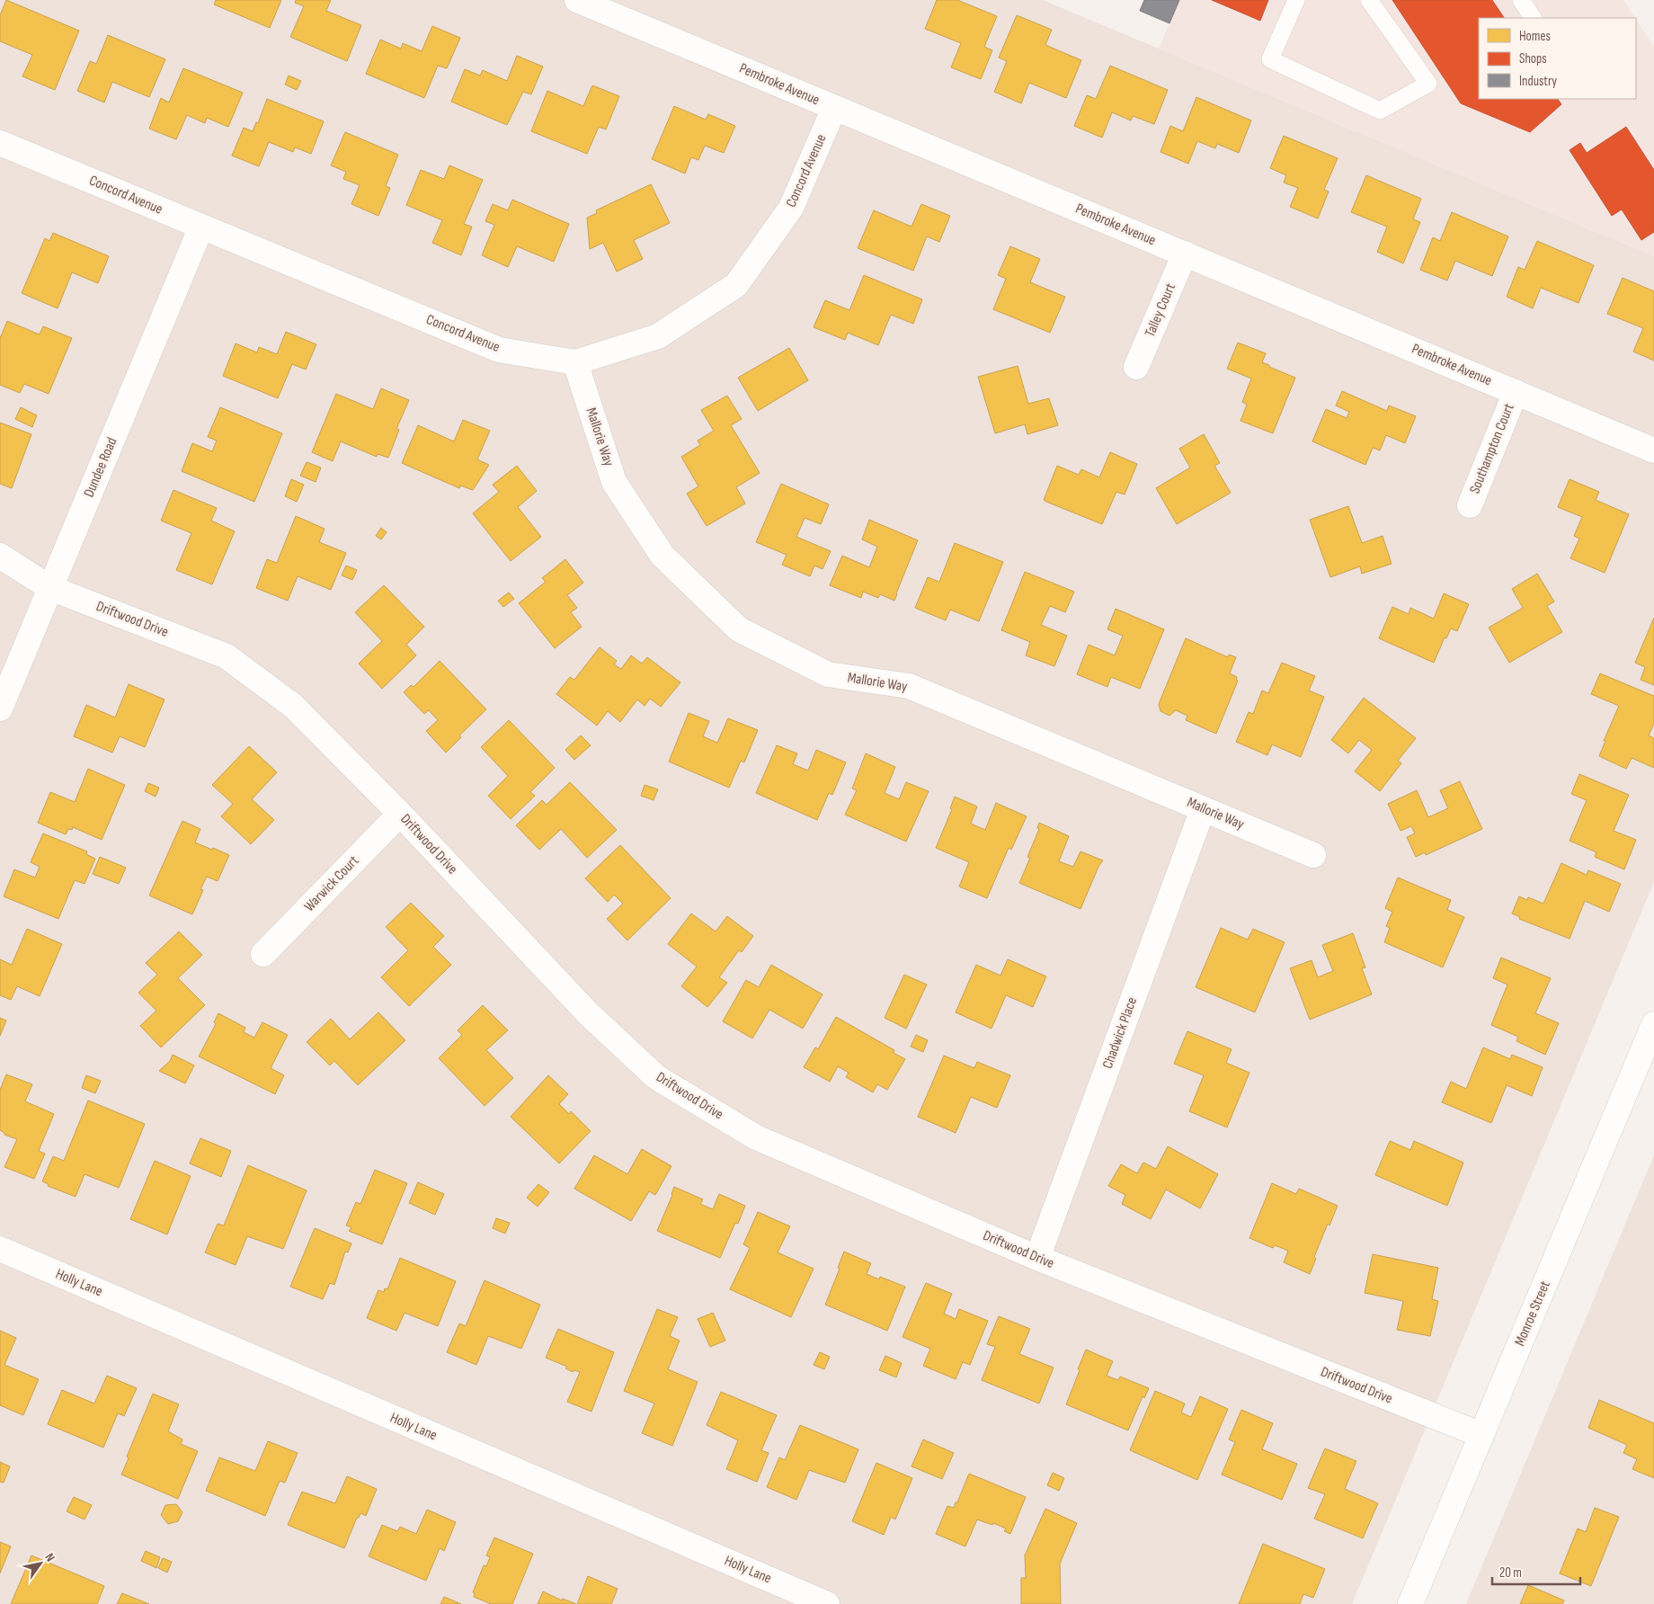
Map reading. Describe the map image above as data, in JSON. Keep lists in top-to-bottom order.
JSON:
{
  "streets": {
    "street": [
      "Pembroke Avenue",
      "Concord Avenue",
      "Talley Court",
      "Mallorie Way",
      "Southampton Court",
      "Dundee Road",
      "Driftwood Drive",
      "Warwick Court",
      "Chadwick Place",
      "Holly Lane",
      "Monroe Street"
    ]
  },
  "crossings": [
    ["Pembroke Avenue", "Concord Avenue"],
    ["Pembroke Avenue", "Talley Court"],
    ["Pembroke Avenue", "Southampton Court"],
    ["Concord Avenue", "Mallorie Way"],
    ["Concord Avenue", "Dundee Road"],
    ["Mallorie Way", "Chadwick Place"],
    ["Dundee Road", "Driftwood Drive"],
    ["Driftwood Drive", "Warwick Court"],
    ["Driftwood Drive", "Chadwick Place"],
    ["Driftwood Drive", "Monroe Street"]
  ],
  "legend": ["Homes", "Shops", "Industry"],
  "scale_bar": "20 m",
  "north": "top right"
}
